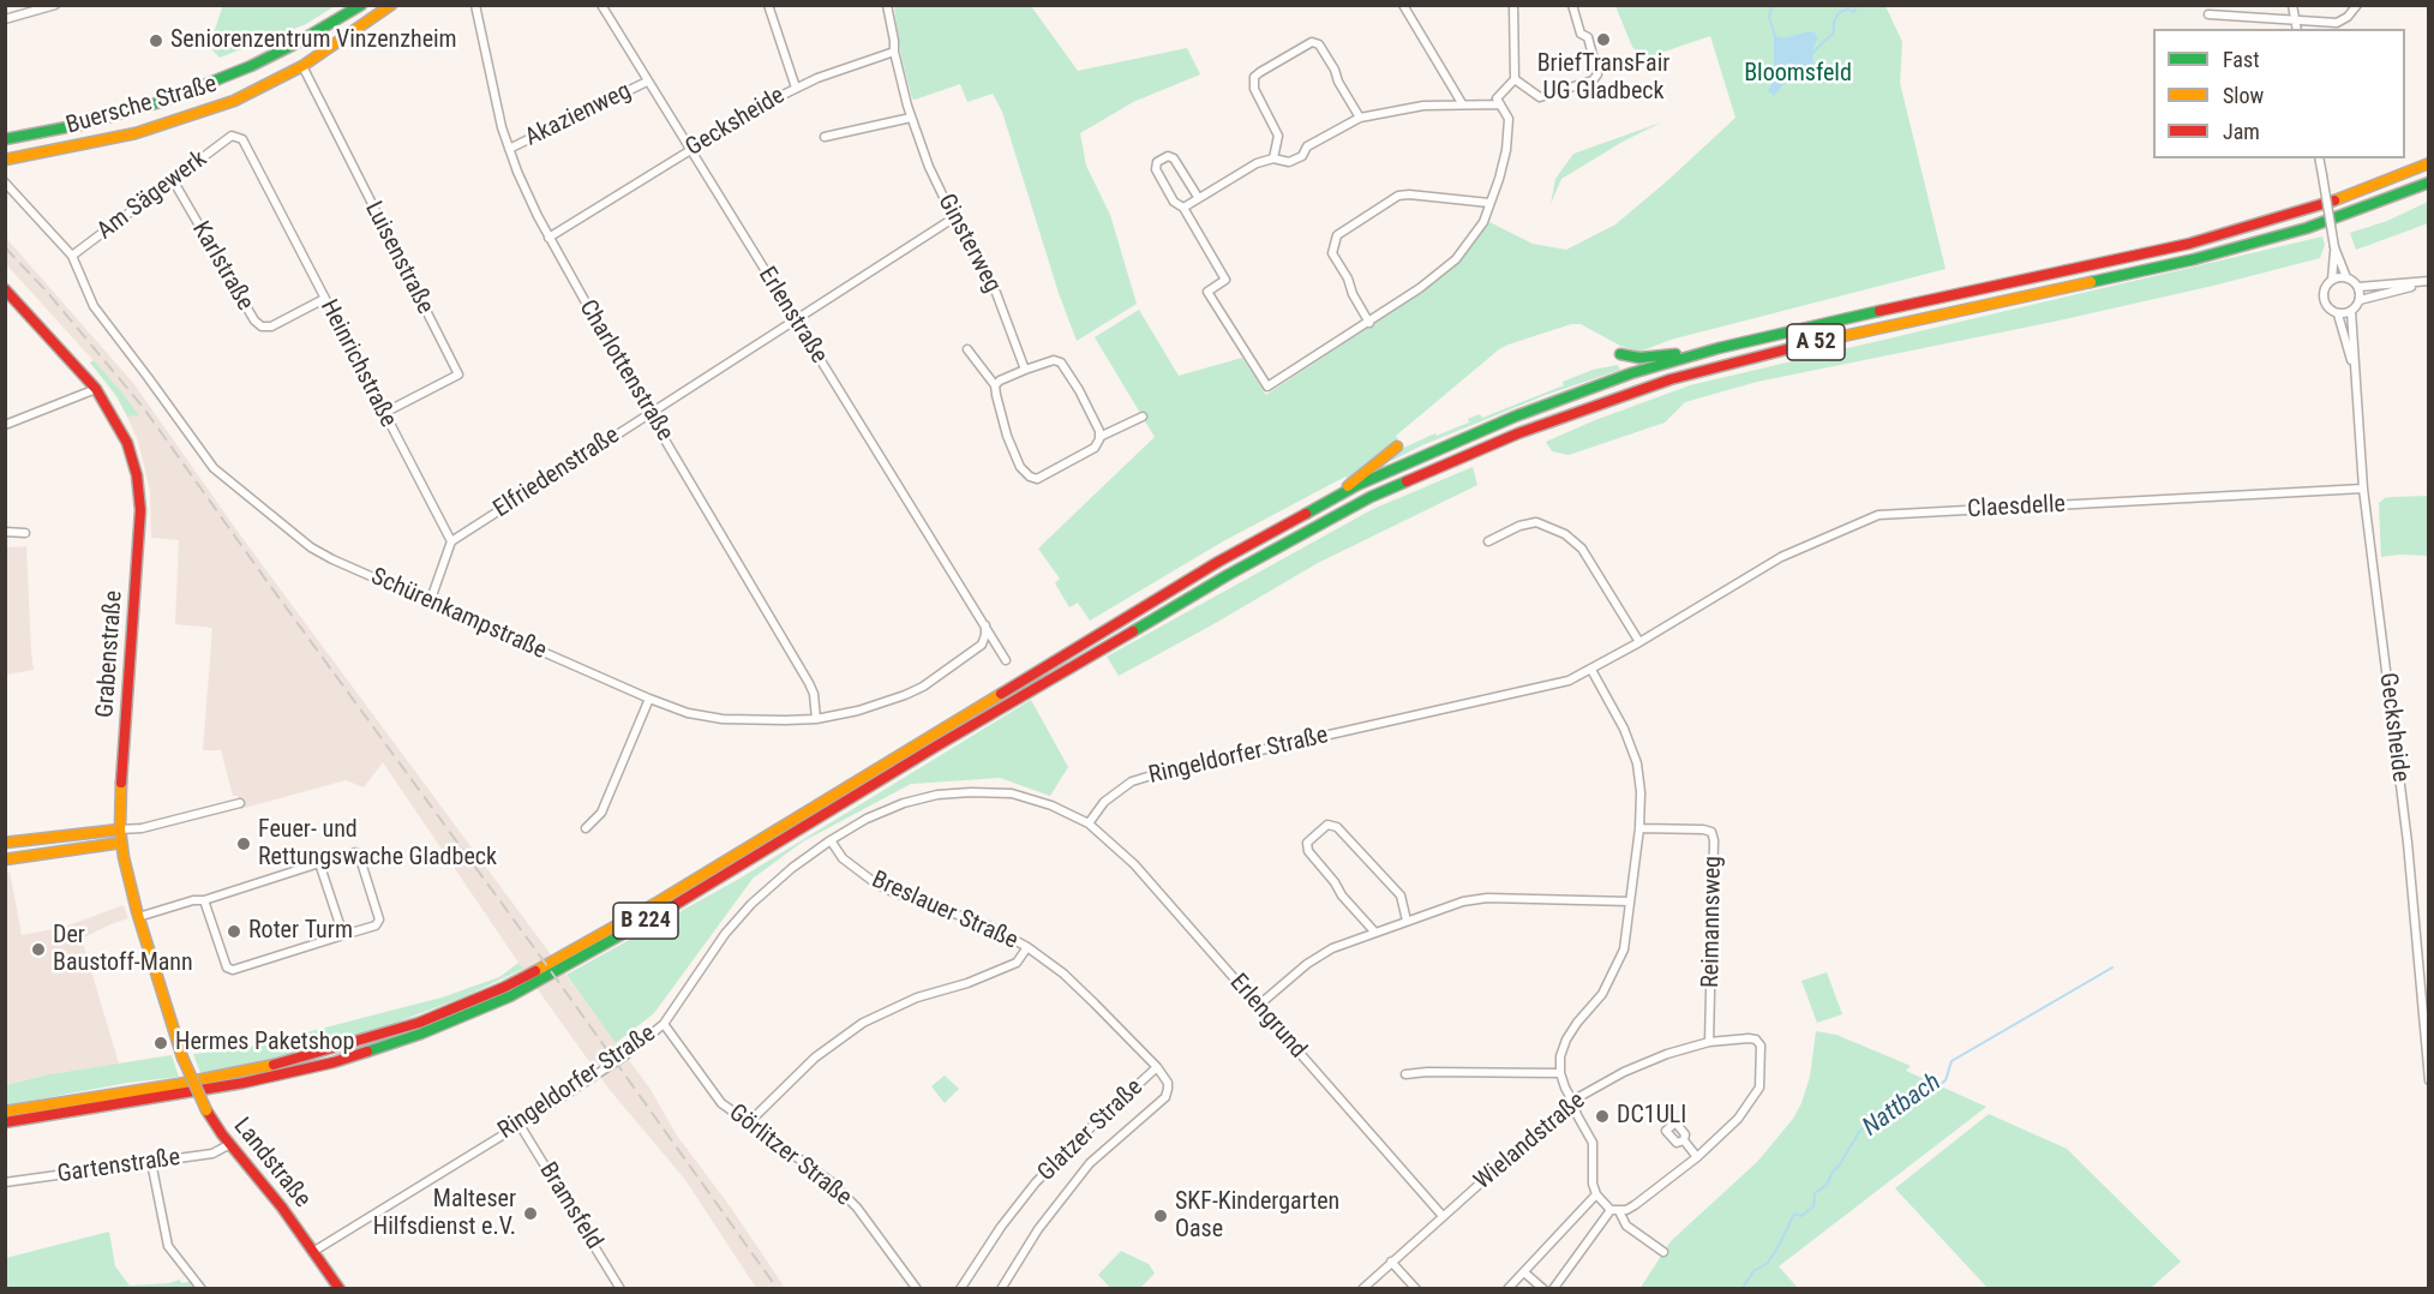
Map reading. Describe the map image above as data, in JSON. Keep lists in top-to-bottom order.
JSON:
{
  "streets": {
    "main road": [
      "Buersche Straße",
      "A 52",
      "Grabenstraße",
      "B 224",
      "Landstraße"
    ],
    "street": [
      "Akazienweg",
      "Gecksheide",
      "Am Sägewerk",
      "Ginsterweg",
      "Luisenstraße",
      "Karlstraße",
      "Erlenstraße",
      "Heinrichstraße",
      "Charlottenstraße",
      "Elfriedenstraße",
      "Claesdelle",
      "Schürenkampstraße",
      "Ringeldorfer Straße",
      "Breslauer Straße",
      "Reimannsweg",
      "Erlengrund",
      "Glatzer Straße",
      "Wielandstraße",
      "Görlitzer Straße",
      "Gartenstraße",
      "Bramsfeld"
    ]
  },
  "crossings": [
    ["Buersche Straße", "Luisenstraße"],
    ["Akazienweg", "Erlenstraße"],
    ["Akazienweg", "Charlottenstraße"],
    ["Gecksheide", "Ginsterweg"],
    ["Gecksheide", "Erlenstraße"],
    ["Gecksheide", "Charlottenstraße"],
    ["Gecksheide", "Claesdelle"],
    ["Am Sägewerk", "Karlstraße"],
    ["Am Sägewerk", "Heinrichstraße"],
    ["Am Sägewerk", "Schürenkampstraße"],
    ["Ginsterweg", "Elfriedenstraße"],
    ["Luisenstraße", "Heinrichstraße"],
    ["Karlstraße", "Heinrichstraße"],
    ["Erlenstraße", "Elfriedenstraße"],
    ["Erlenstraße", "Schürenkampstraße"],
    ["A 52", "B 224"],
    ["Heinrichstraße", "Elfriedenstraße"],
    ["Charlottenstraße", "Elfriedenstraße"],
    ["Charlottenstraße", "Schürenkampstraße"],
    ["Claesdelle", "Ringeldorfer Straße"],
    ["Grabenstraße", "Landstraße"],
    ["Ringeldorfer Straße", "Breslauer Straße"],
    ["Ringeldorfer Straße", "Erlengrund"],
    ["Ringeldorfer Straße", "Görlitzer Straße"],
    ["Ringeldorfer Straße", "Landstraße"],
    ["Ringeldorfer Straße", "Bramsfeld"],
    ["Breslauer Straße", "Glatzer Straße"],
    ["Reimannsweg", "Wielandstraße"],
    ["Erlengrund", "Wielandstraße"],
    ["Landstraße", "Gartenstraße"]
  ],
  "water": ["Nattbach"],
  "parks": ["Bloomsfeld"],
  "places": [
    "BriefTransFair UG Gladbeck",
    "Seniorenzentrum Vinzenzheim",
    "Feuer- und Rettungswache Gladbeck",
    "Roter Turm",
    "Der Baustoff-Mann",
    "Hermes Paketshop",
    "DC1ULI",
    "Malteser Hilfsdienst e.V.",
    "SKF-Kindergarten Oase"
  ],
  "legend": ["Fast", "Slow", "Jam"]
}
